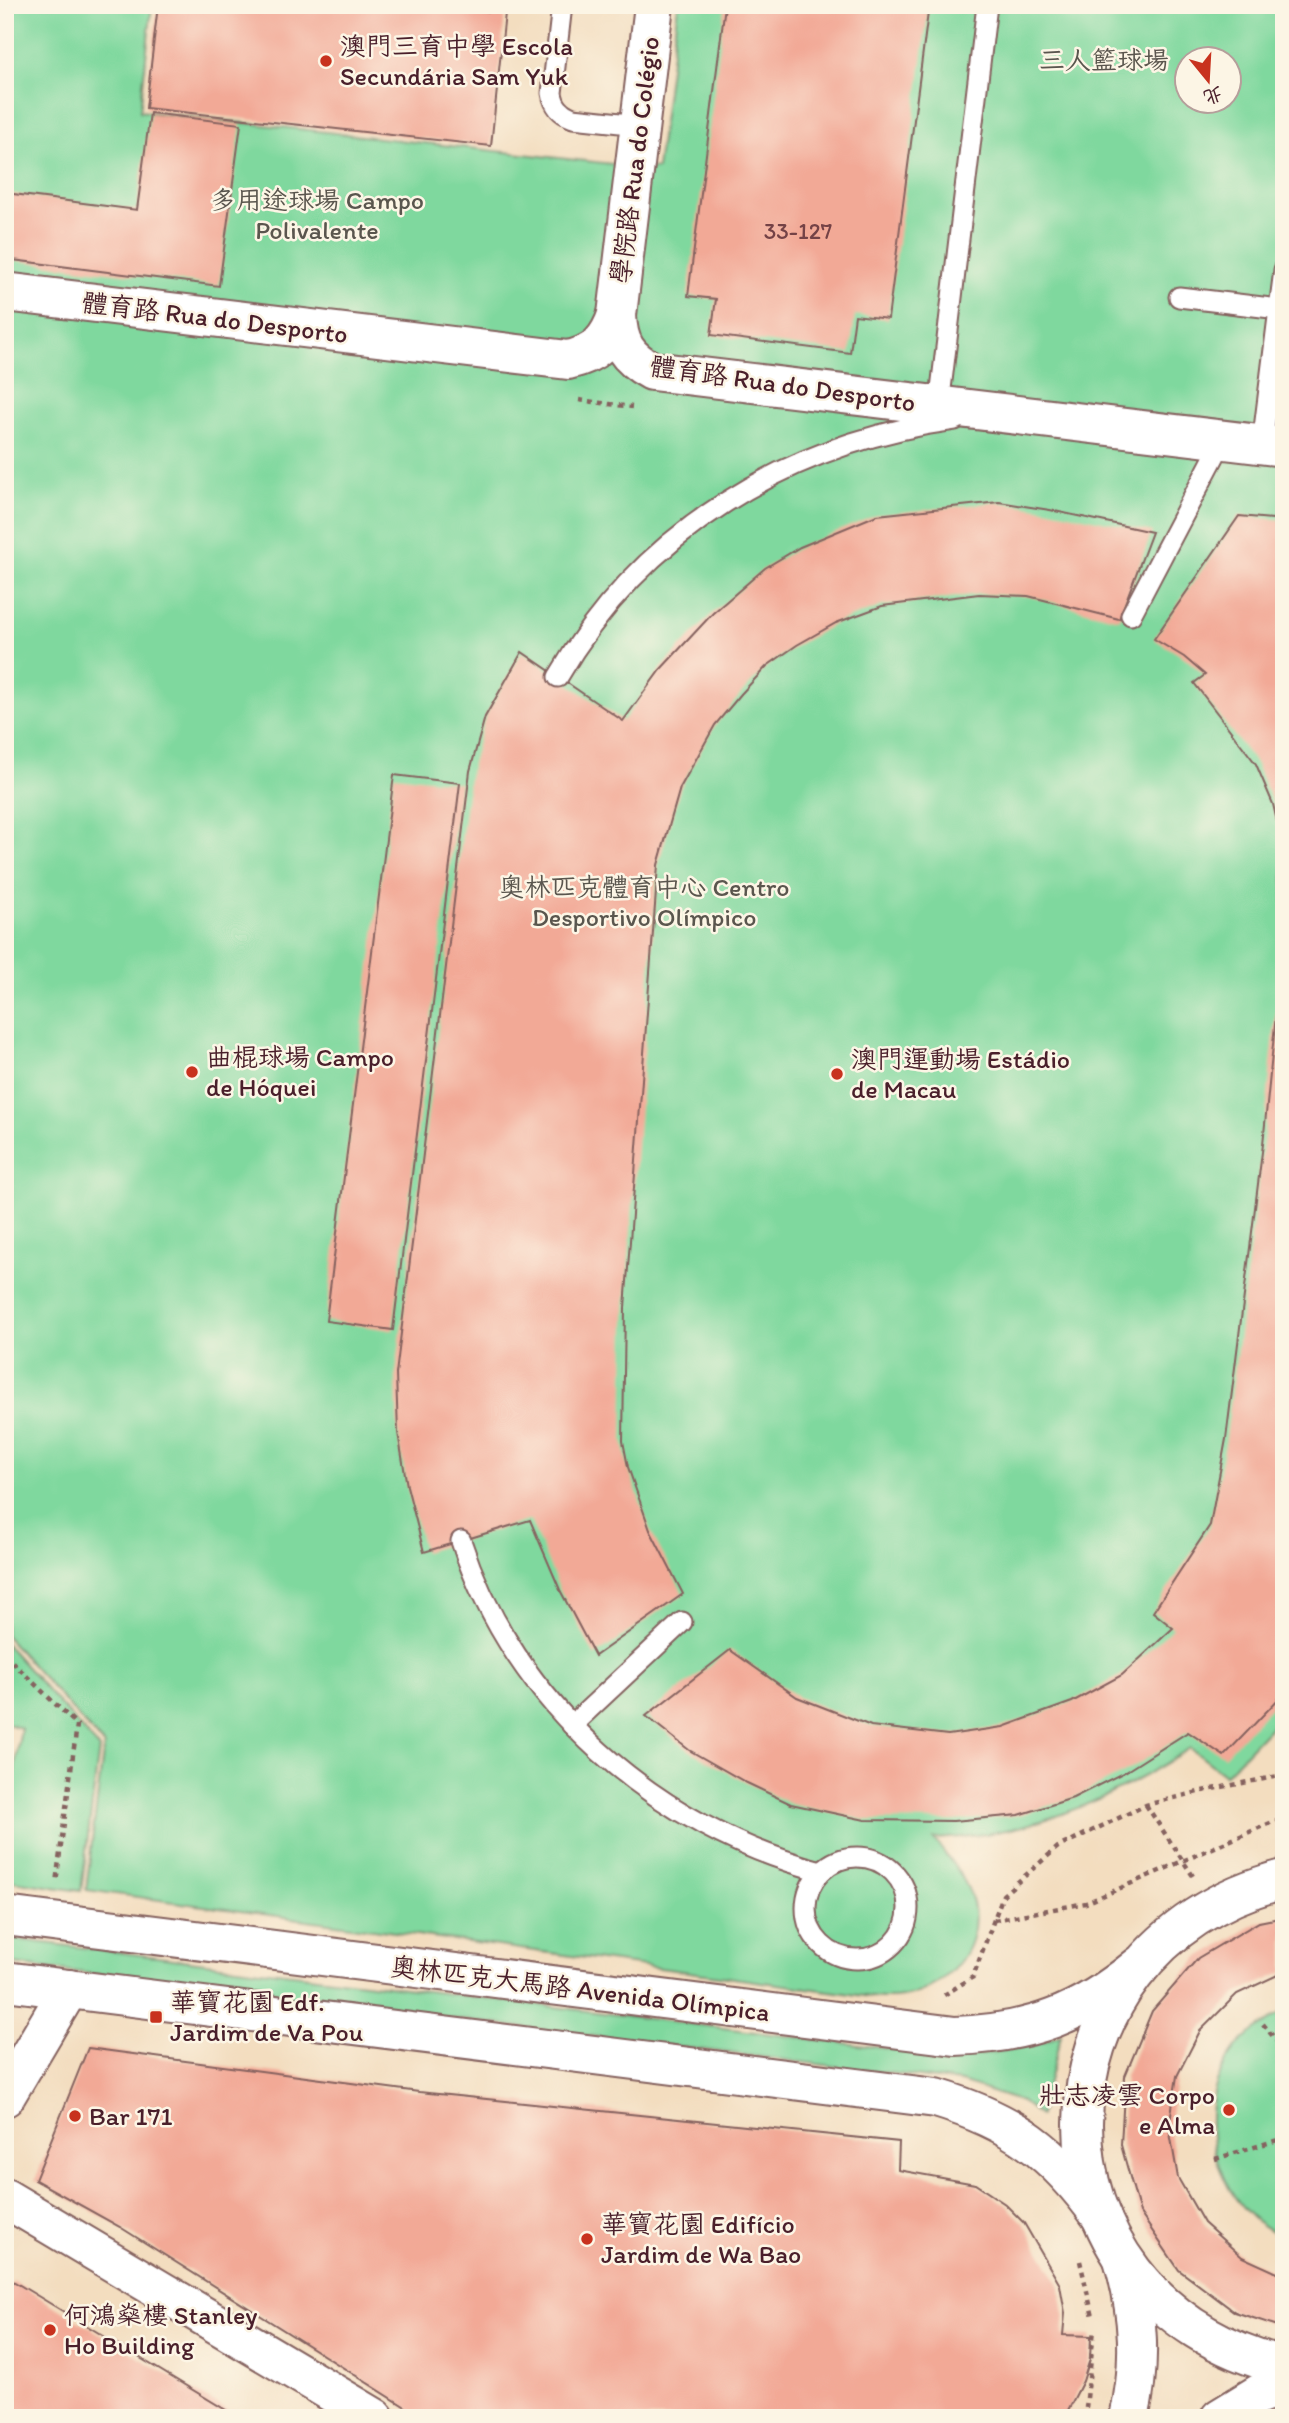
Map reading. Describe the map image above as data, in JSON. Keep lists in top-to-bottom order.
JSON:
{
  "streets": {
    "main road": ["學院路 Rua do Colégio", "體育路 Rua do Desporto", "奧林匹克大馬路 Avenida Olímpica"]
  },
  "crossings": [
    ["學院路 Rua do Colégio", "體育路 Rua do Desporto"]
  ],
  "parks": ["三人籃球場", "多用途球場 Campo Polivalente", "奧林匹克體育中心 Centro Desportivo Olímpico"],
  "places": {
    "other": [
      "澳門三育中學 Escola Secundária Sam Yuk",
      "曲棍球場 Campo de Hóquei",
      "澳門運動場 Estádio de Macau",
      "壯志凌雲 Corpo e Alma",
      "Bar 171",
      "華寶花園 Edifício Jardim de Wa Bao",
      "何鴻燊樓 Stanley Ho Building"
    ],
    "transit": ["華寶花園 Edf. Jardim de Va Pou"]
  },
  "house_numbers": ["33-127"],
  "north": "bottom"
}
